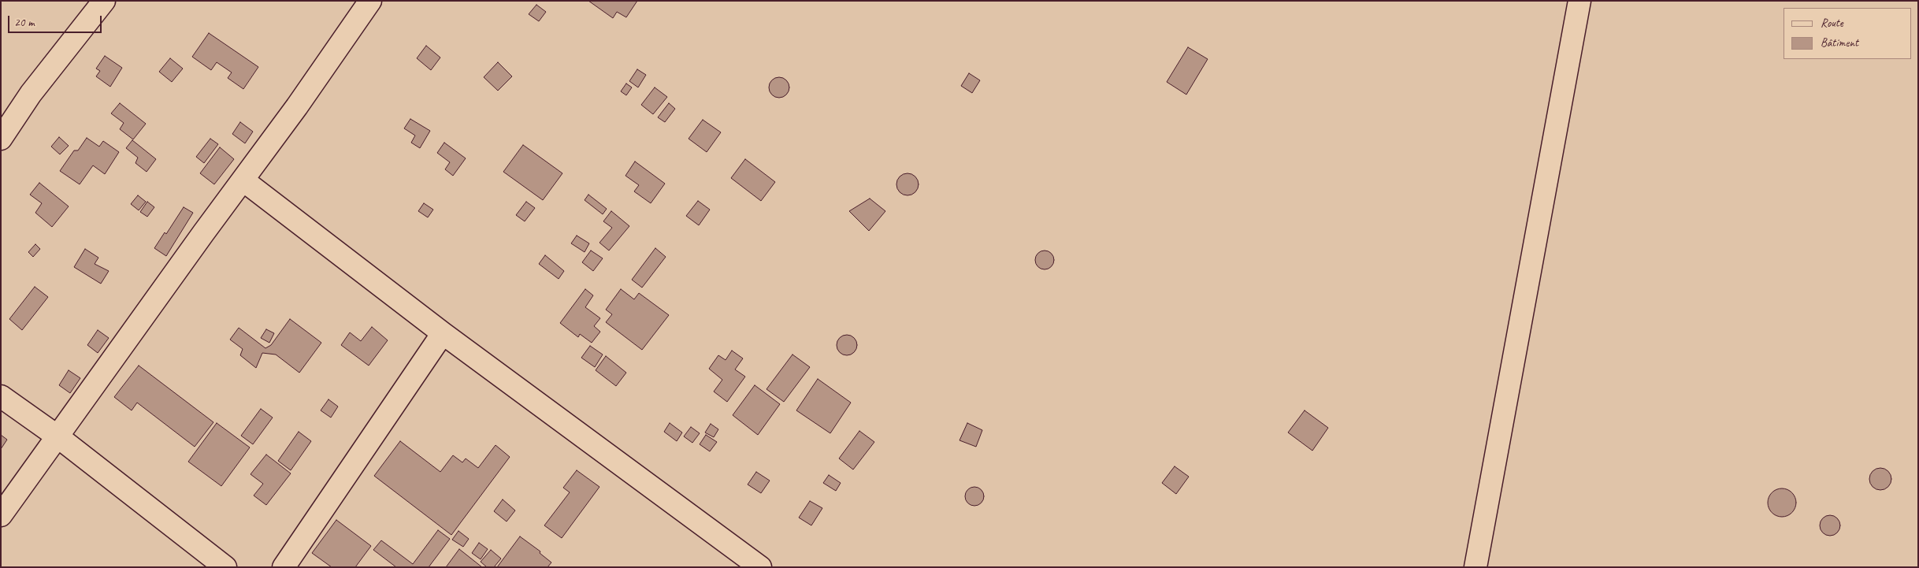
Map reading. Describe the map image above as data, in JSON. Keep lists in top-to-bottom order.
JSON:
{
  "legend": ["Route", "Bâtiment"],
  "scale_bar": "20 m"
}
